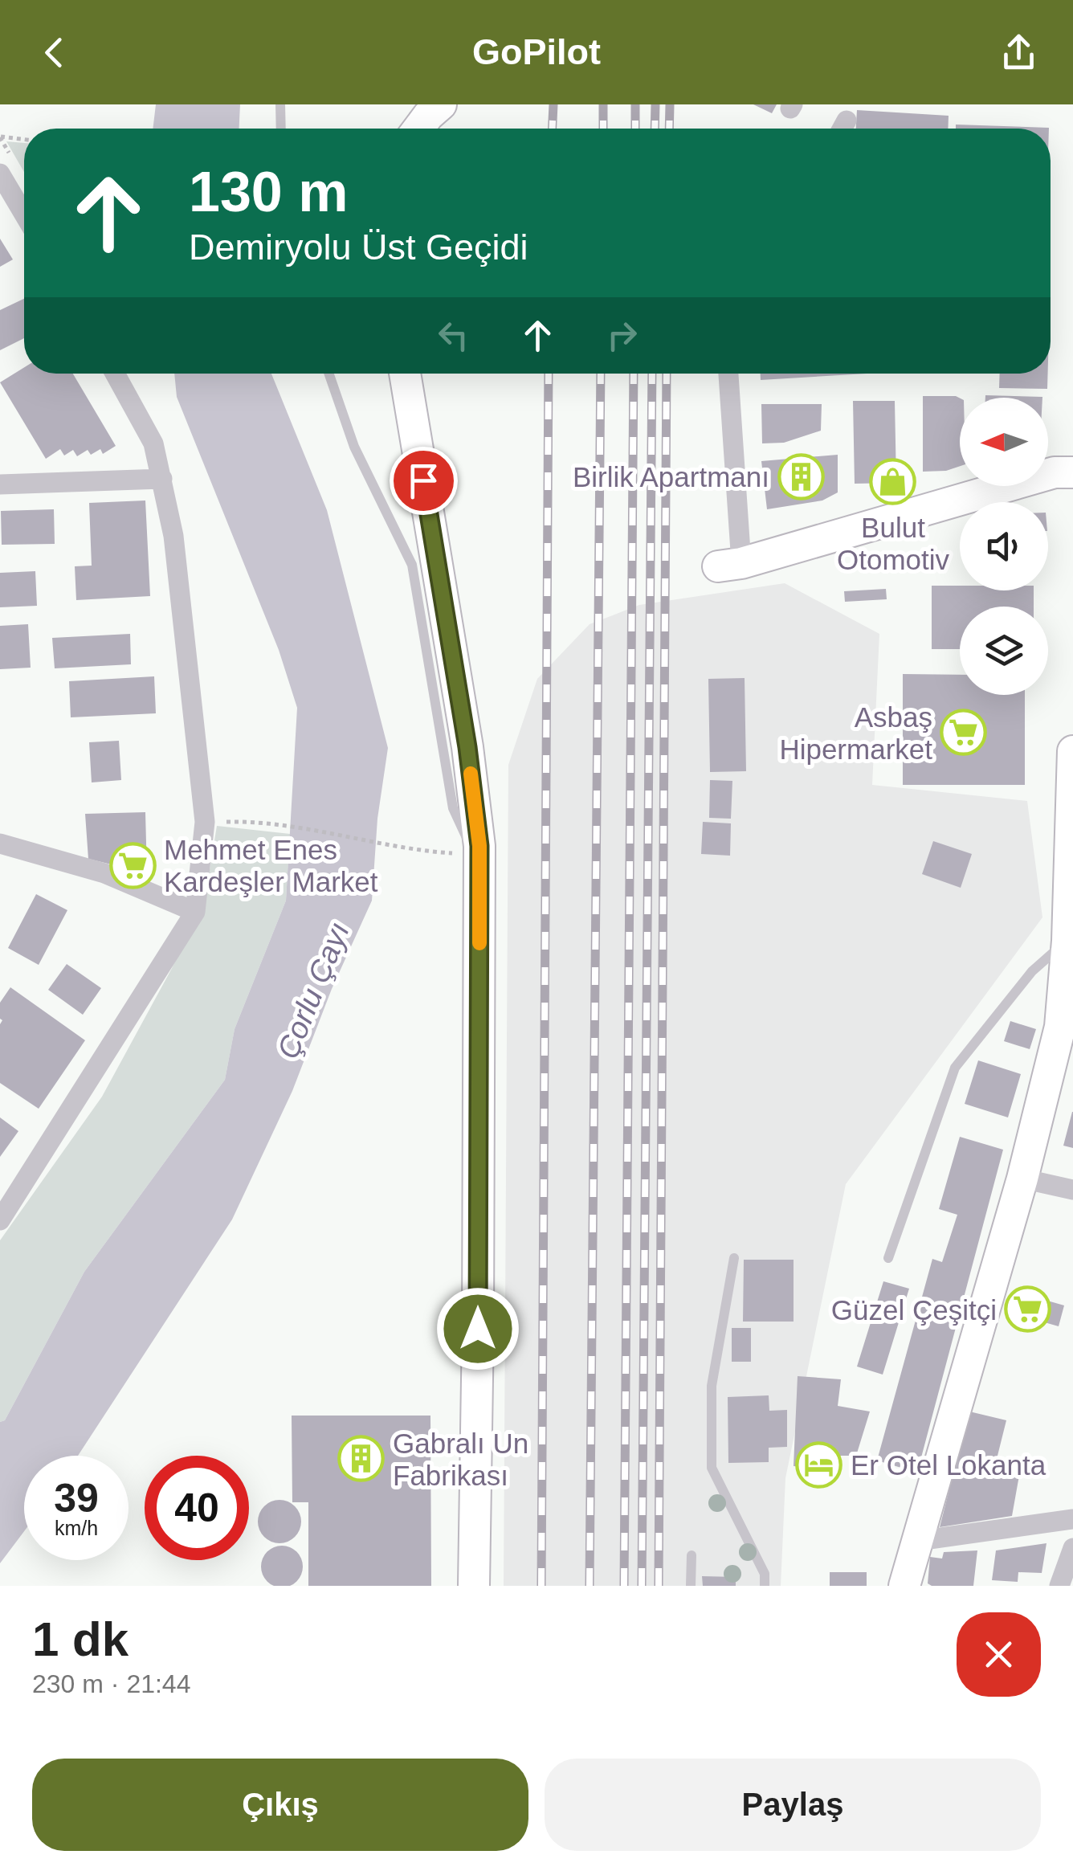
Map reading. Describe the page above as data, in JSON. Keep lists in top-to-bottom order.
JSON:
{
  "water": ["Çorlu Çayı"],
  "places": {
    "building": ["Birlik Apartmanı", "Gabralı Un Fabrikası"],
    "shop": ["Bulut Otomotiv"],
    "supermarket": ["Asbaş Hipermarket", "Mehmet Enes Kardeşler Market", "Güzel Çeşitçi"],
    "hotel": ["Er Otel Lokanta"]
  },
  "north": "left",
  "page": {
    "header": "GoPilot",
    "turn": ["130 m", "Demiryolu Üst Geçidi"],
    "speed": "39 km/h",
    "limit": "40",
    "heading": ["1 dk", "230 m · 21:44"],
    "buttons": ["Çıkış", "Paylaş"]
  }
}
